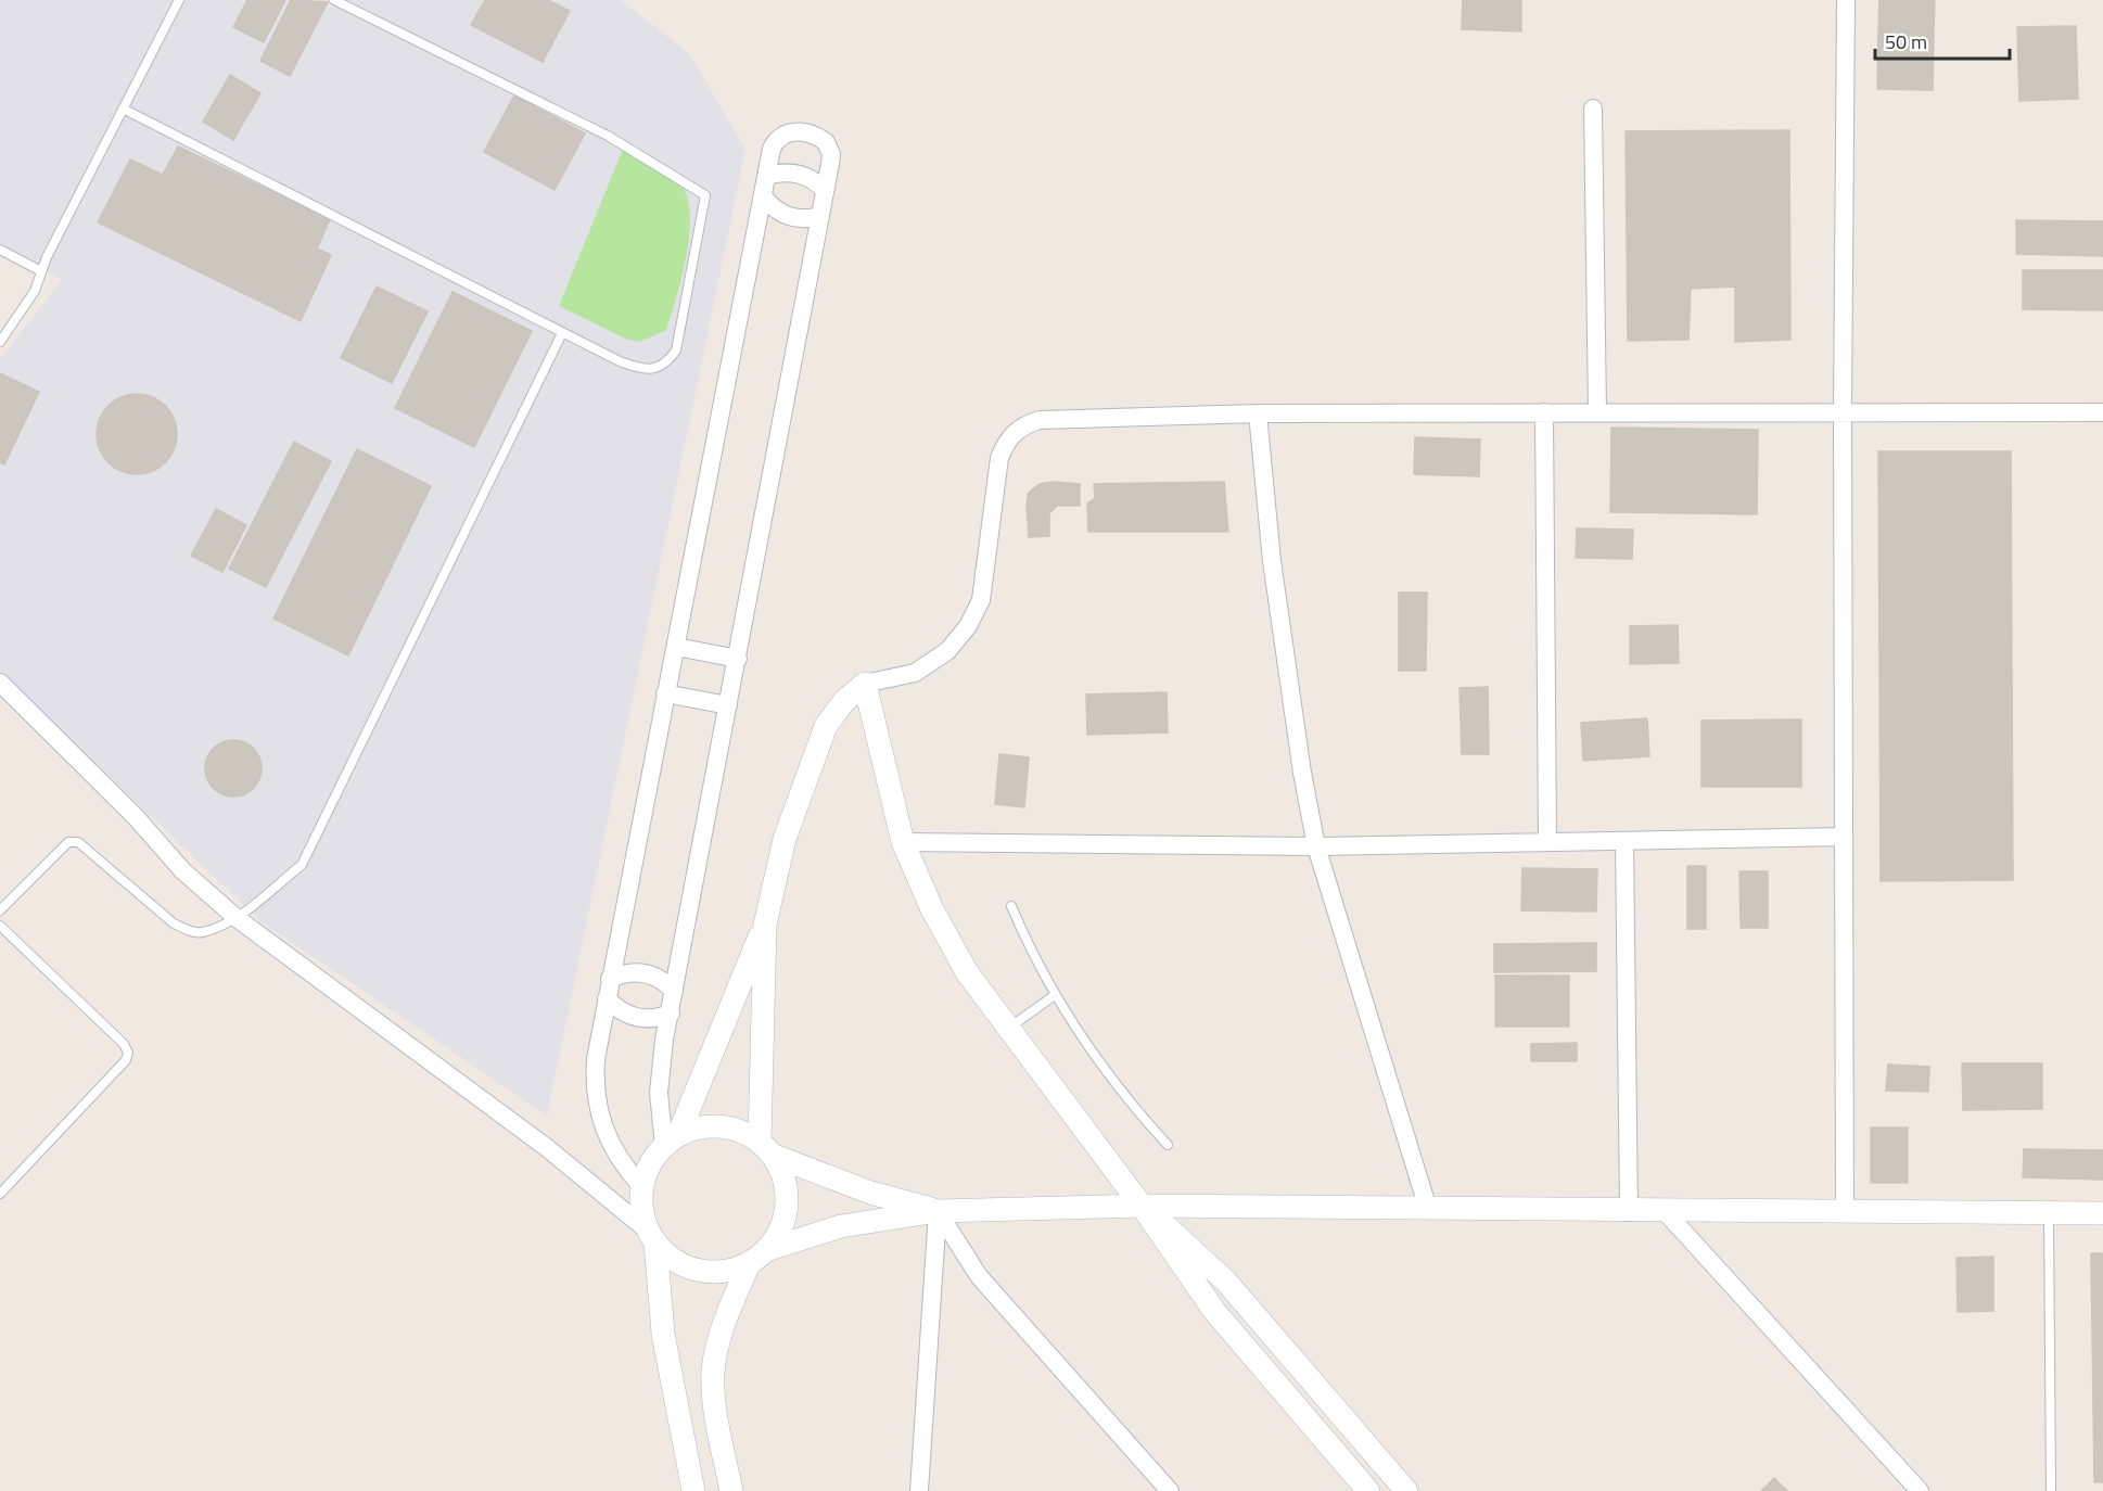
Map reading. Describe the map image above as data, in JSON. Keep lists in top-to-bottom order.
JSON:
{
  "scale_bar": "50 m"
}
